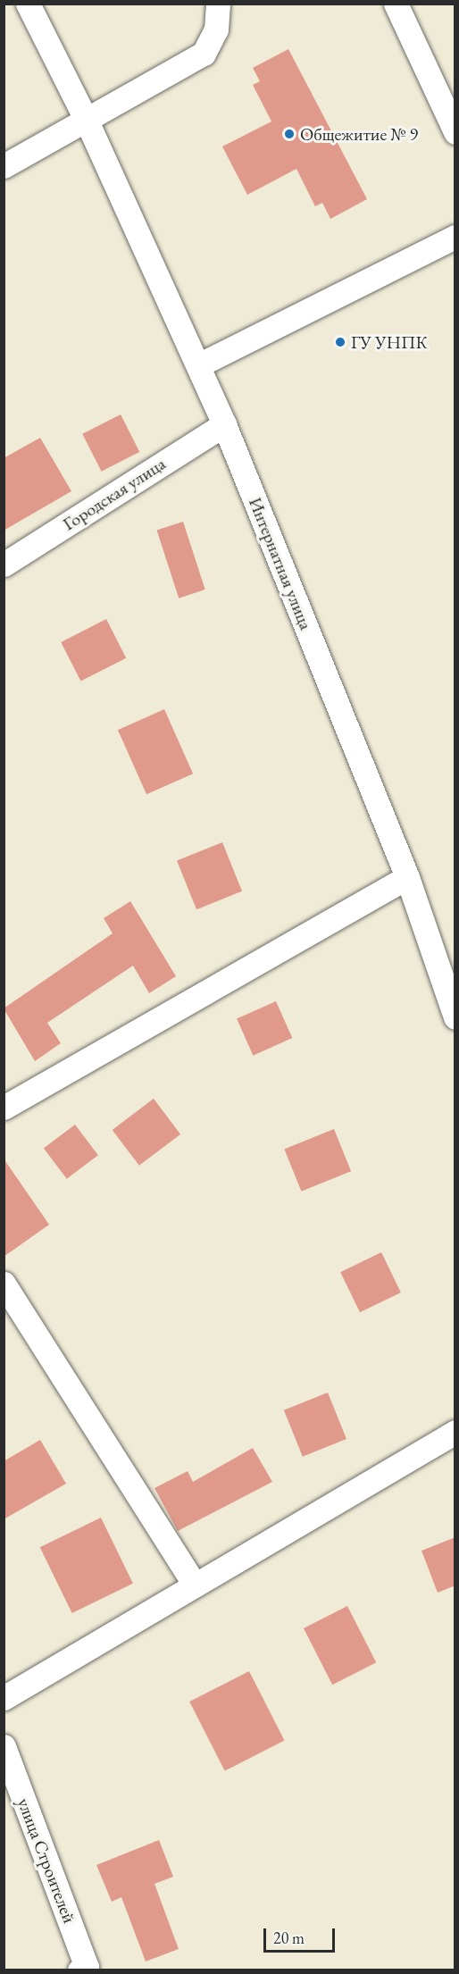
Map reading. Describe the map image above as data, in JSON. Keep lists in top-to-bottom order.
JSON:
{
  "streets": {
    "street": ["Городская улица", "Интернатная улица", "улица Строителей"]
  },
  "crossings": [
    ["Городская улица", "Интернатная улица"]
  ],
  "places": ["Общежитие № 9", "ГУ УНПК"],
  "scale_bar": "20 m"
}
